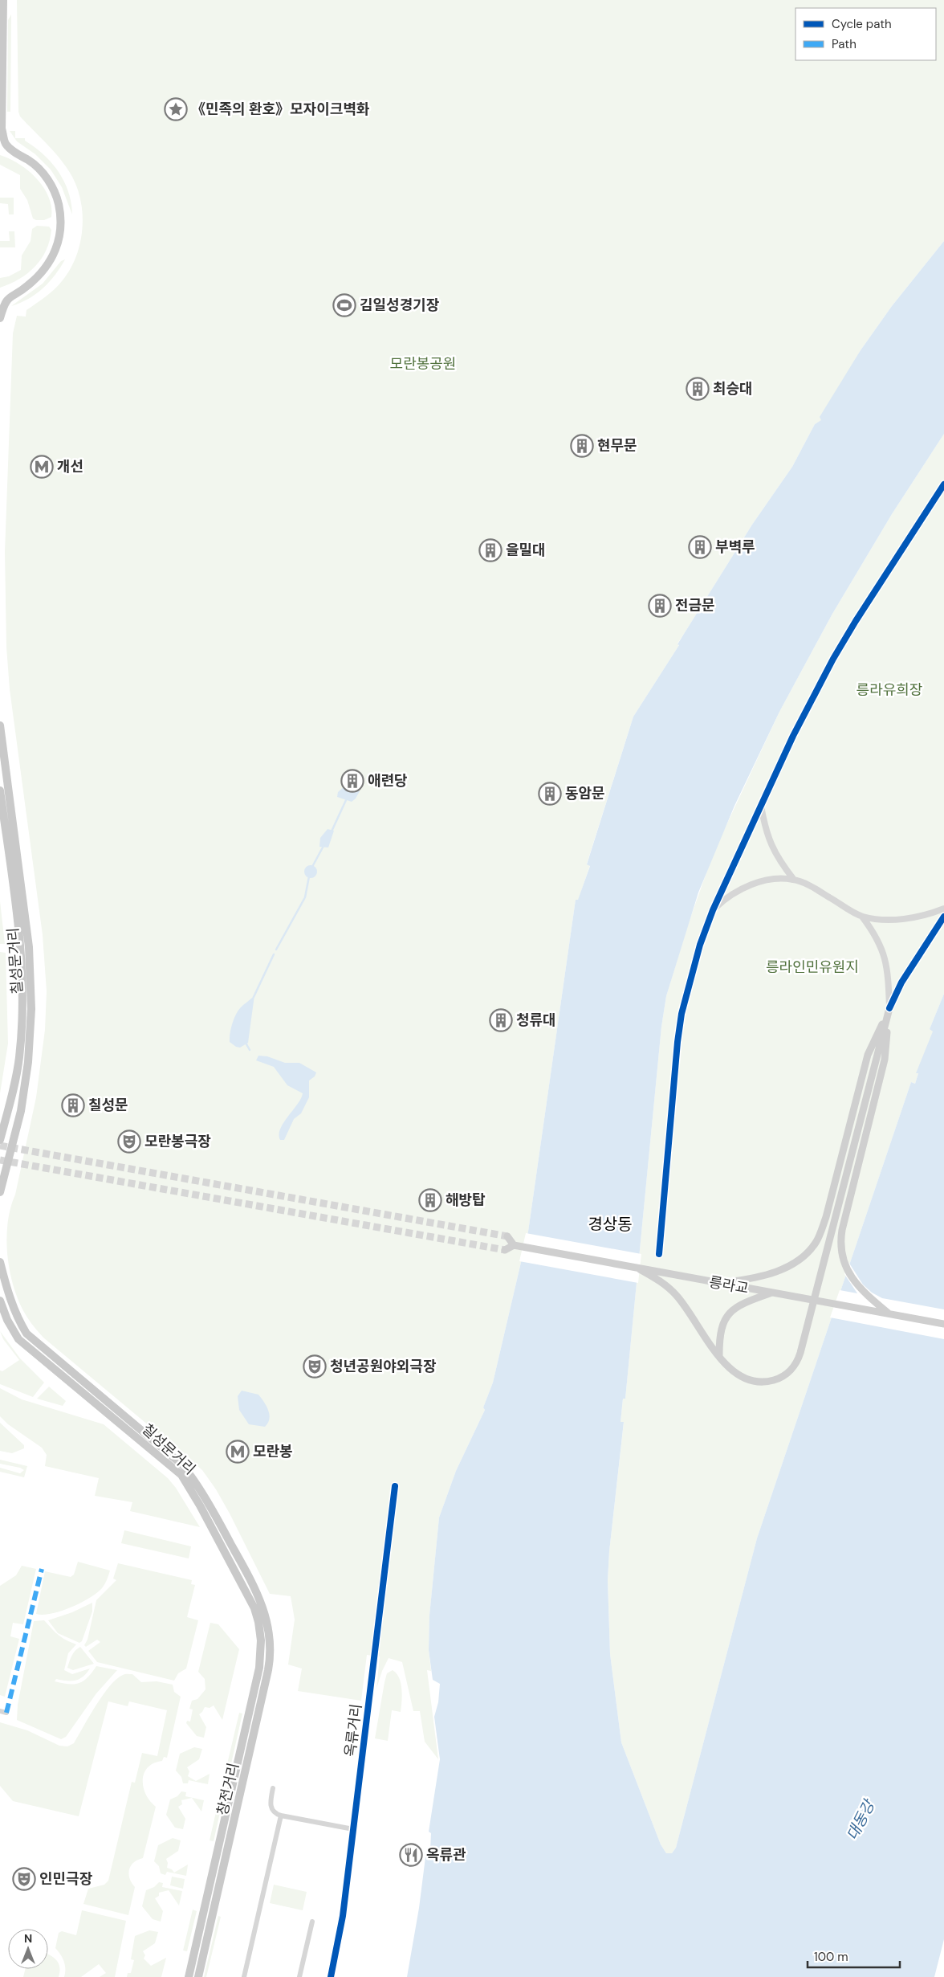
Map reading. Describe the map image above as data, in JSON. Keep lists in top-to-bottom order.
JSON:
{
  "streets": {
    "main road": ["칠성문거리", "릉라교", "창전거리"],
    "street": ["옥류거리"]
  },
  "crossings": [
    ["칠성문거리", "창전거리"]
  ],
  "districts": ["경상동"],
  "water": ["대동강"],
  "parks": ["모란봉공원", "릉라유희장", "릉라인민유원지"],
  "places": {
    "place": ["《민족의 환호》모자이크벽화"],
    "sports": ["김일성경기장"],
    "building": [
      "최승대",
      "현무문",
      "부벽루",
      "을밀대",
      "전금문",
      "애련당",
      "동암문",
      "청류대",
      "칠성문",
      "해방탑"
    ],
    "metro station": ["개선", "모란봉"],
    "theatre": ["모란봉극장", "청년공원야외극장", "인민극장"],
    "restaurant": ["옥류관"]
  },
  "legend": ["Cycle path", "Path"],
  "scale_bar": "100 m",
  "north": "top"
}
